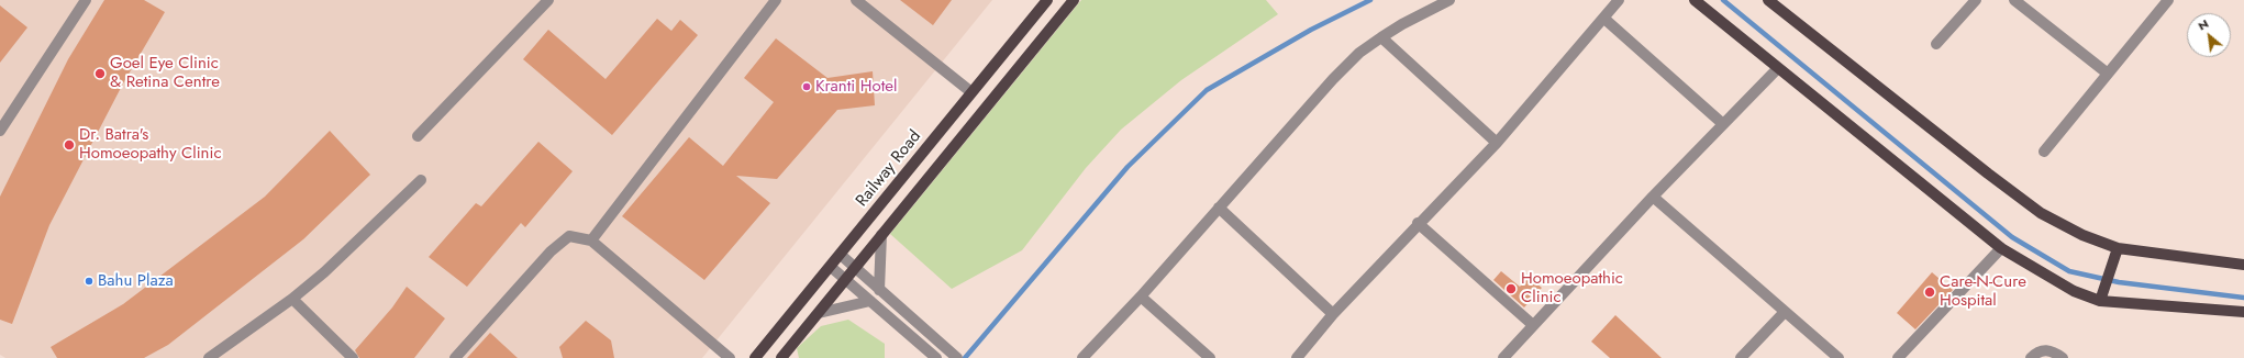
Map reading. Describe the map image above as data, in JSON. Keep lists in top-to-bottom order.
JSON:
{
  "streets": {
    "main road": ["Railway Road"]
  },
  "places": [
    "Goel Eye Clinic & Retina Centre",
    "Kranti Hotel",
    "Dr. Batra's Homoeopathy Clinic",
    "Bahu Plaza",
    "Homoeopathic Clinic",
    "Care-N-Cure Hospital"
  ],
  "north": "top left"
}
